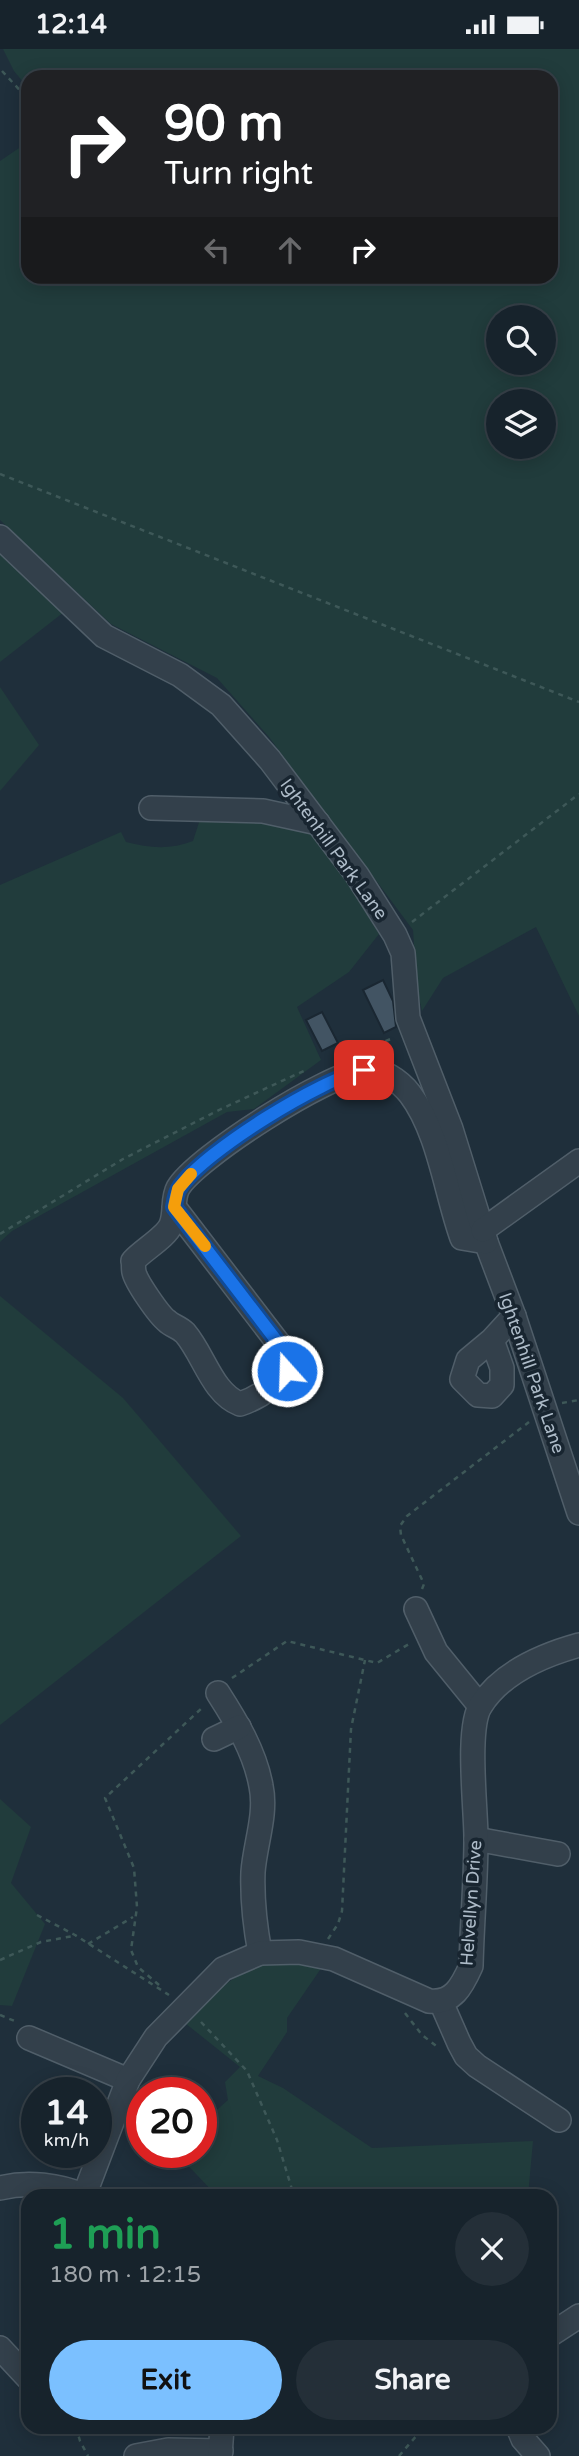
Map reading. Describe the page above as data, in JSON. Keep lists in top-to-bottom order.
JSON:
{
  "streets": {
    "street": ["Ightenhill Park Lane", "Helvellyn Drive"]
  },
  "page": {
    "status": "12:14",
    "turn": ["90 m", "Turn right"],
    "speed": "14 km/h",
    "limit": "20",
    "heading": ["1 min", "180 m · 12:15"],
    "buttons": ["Exit", "Share"]
  }
}
